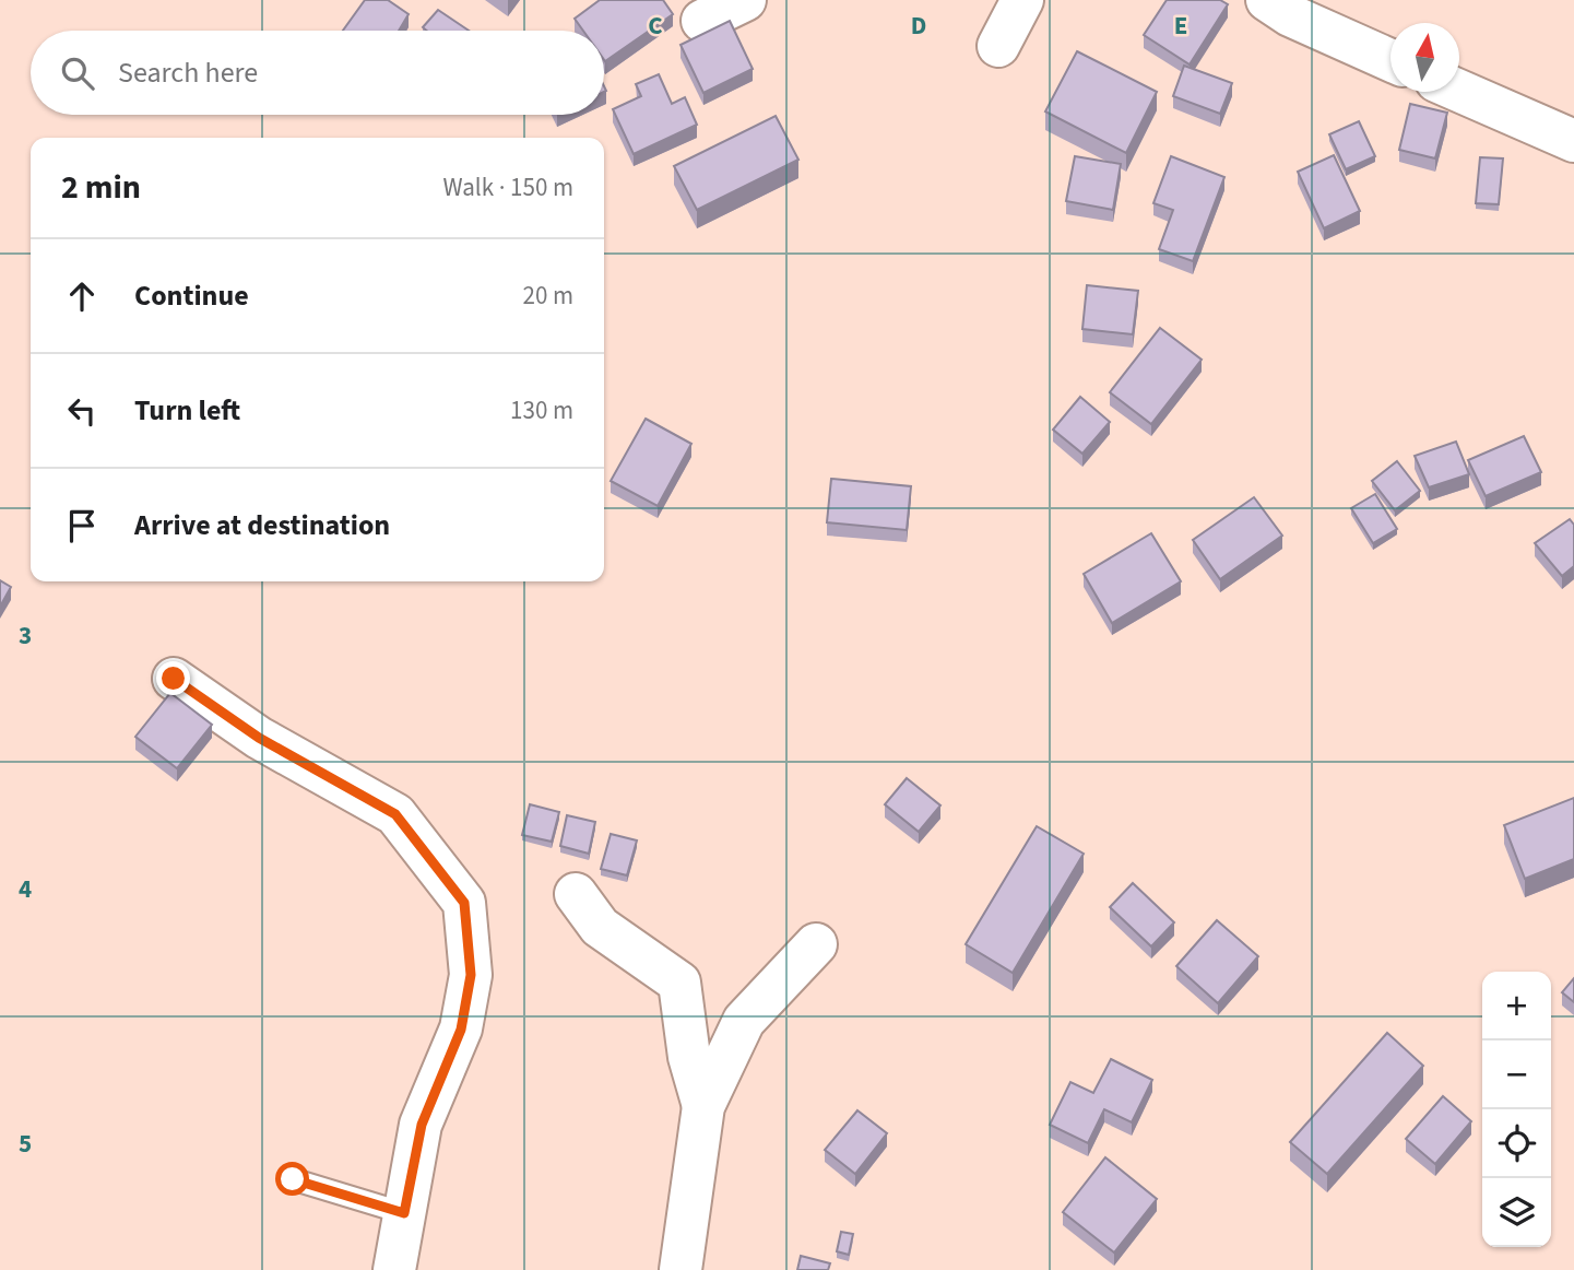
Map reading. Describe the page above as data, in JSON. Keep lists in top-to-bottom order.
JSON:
{
  "north": "top",
  "page": {
    "search": "Search here",
    "heading": ["2 min", "Walk · 150 m"],
    "list": [
      ["Continue", "20 m"],
      ["Turn left", "130 m"],
      "Arrive at destination"
    ],
    "map_buttons": ["+", "−"]
  },
  "grid": {
    "columns": ["C", "D", "E"],
    "rows": ["3", "4", "5"]
  }
}
